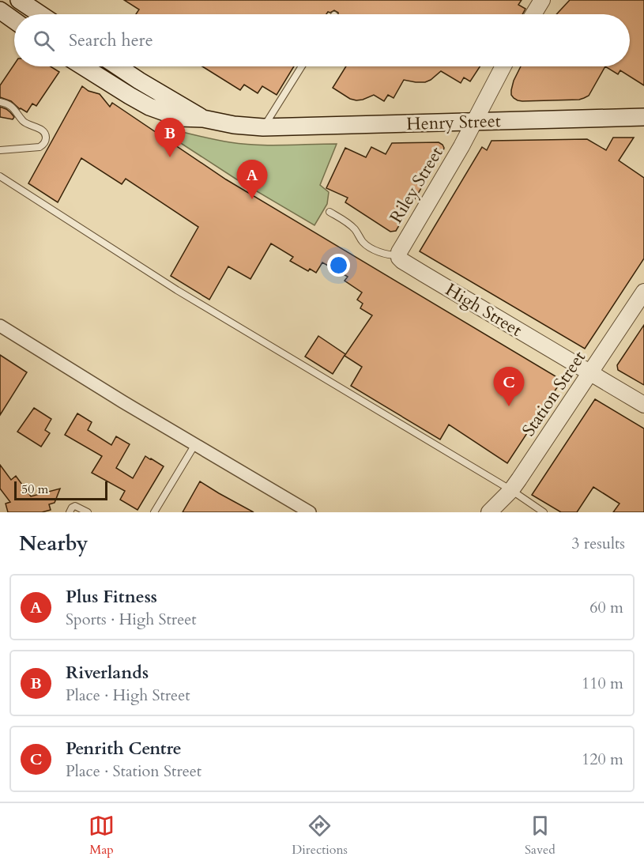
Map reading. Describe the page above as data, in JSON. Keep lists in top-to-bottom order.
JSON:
{
  "streets": {
    "main road": ["Henry Street"],
    "street": ["Riley Street", "High Street", "Station Street"]
  },
  "crossings": [
    ["Henry Street", "Riley Street"],
    ["Riley Street", "High Street"],
    ["High Street", "Station Street"]
  ],
  "scale_bar": "50 m",
  "page": {
    "search": "Search here",
    "pins": ["B", "A", "C"],
    "scale": "50 m",
    "heading": ["Nearby", "3 results"],
    "list": [
      {
        "mark": "A",
        "name": "Plus Fitness",
        "note": "Sports · High Street",
        "value": "60 m"
      },
      {
        "mark": "B",
        "name": "Riverlands",
        "note": "Place · High Street",
        "value": "110 m"
      },
      {
        "mark": "C",
        "name": "Penrith Centre",
        "note": "Place · Station Street",
        "value": "120 m"
      }
    ],
    "nav": ["Map", "Directions", "Saved"]
  }
}
